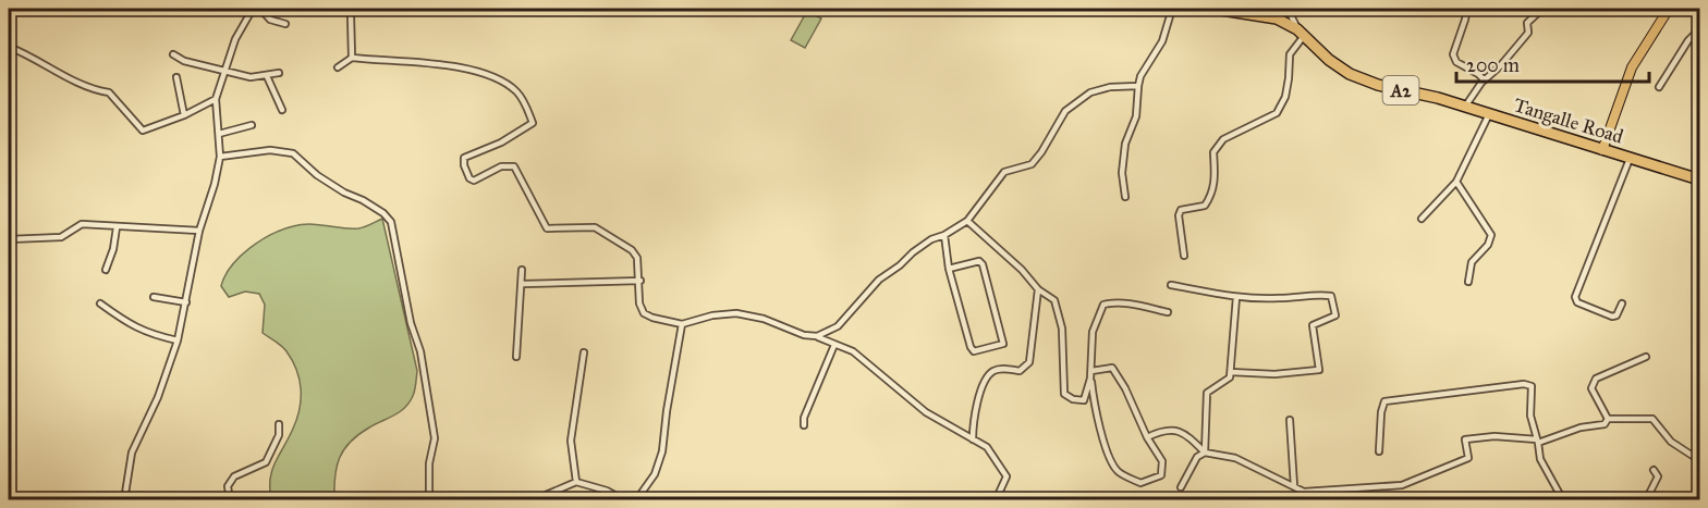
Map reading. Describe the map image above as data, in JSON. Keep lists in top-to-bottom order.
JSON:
{
  "streets": {
    "highway": ["A2", "Tangalle Road"]
  },
  "scale_bar": "200 m"
}
